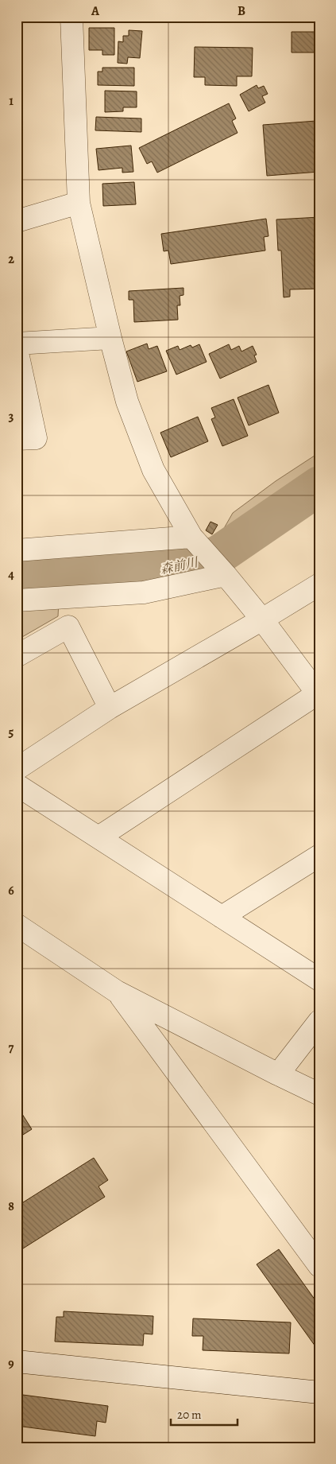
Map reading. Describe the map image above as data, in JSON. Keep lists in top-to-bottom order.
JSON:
{
  "water": ["森前川"],
  "scale_bar": "20 m",
  "grid": {
    "columns": ["A", "B"],
    "rows": [
      "1",
      "2",
      "3",
      "4",
      "5",
      "6",
      "7",
      "8",
      "9"
    ]
  }
}
